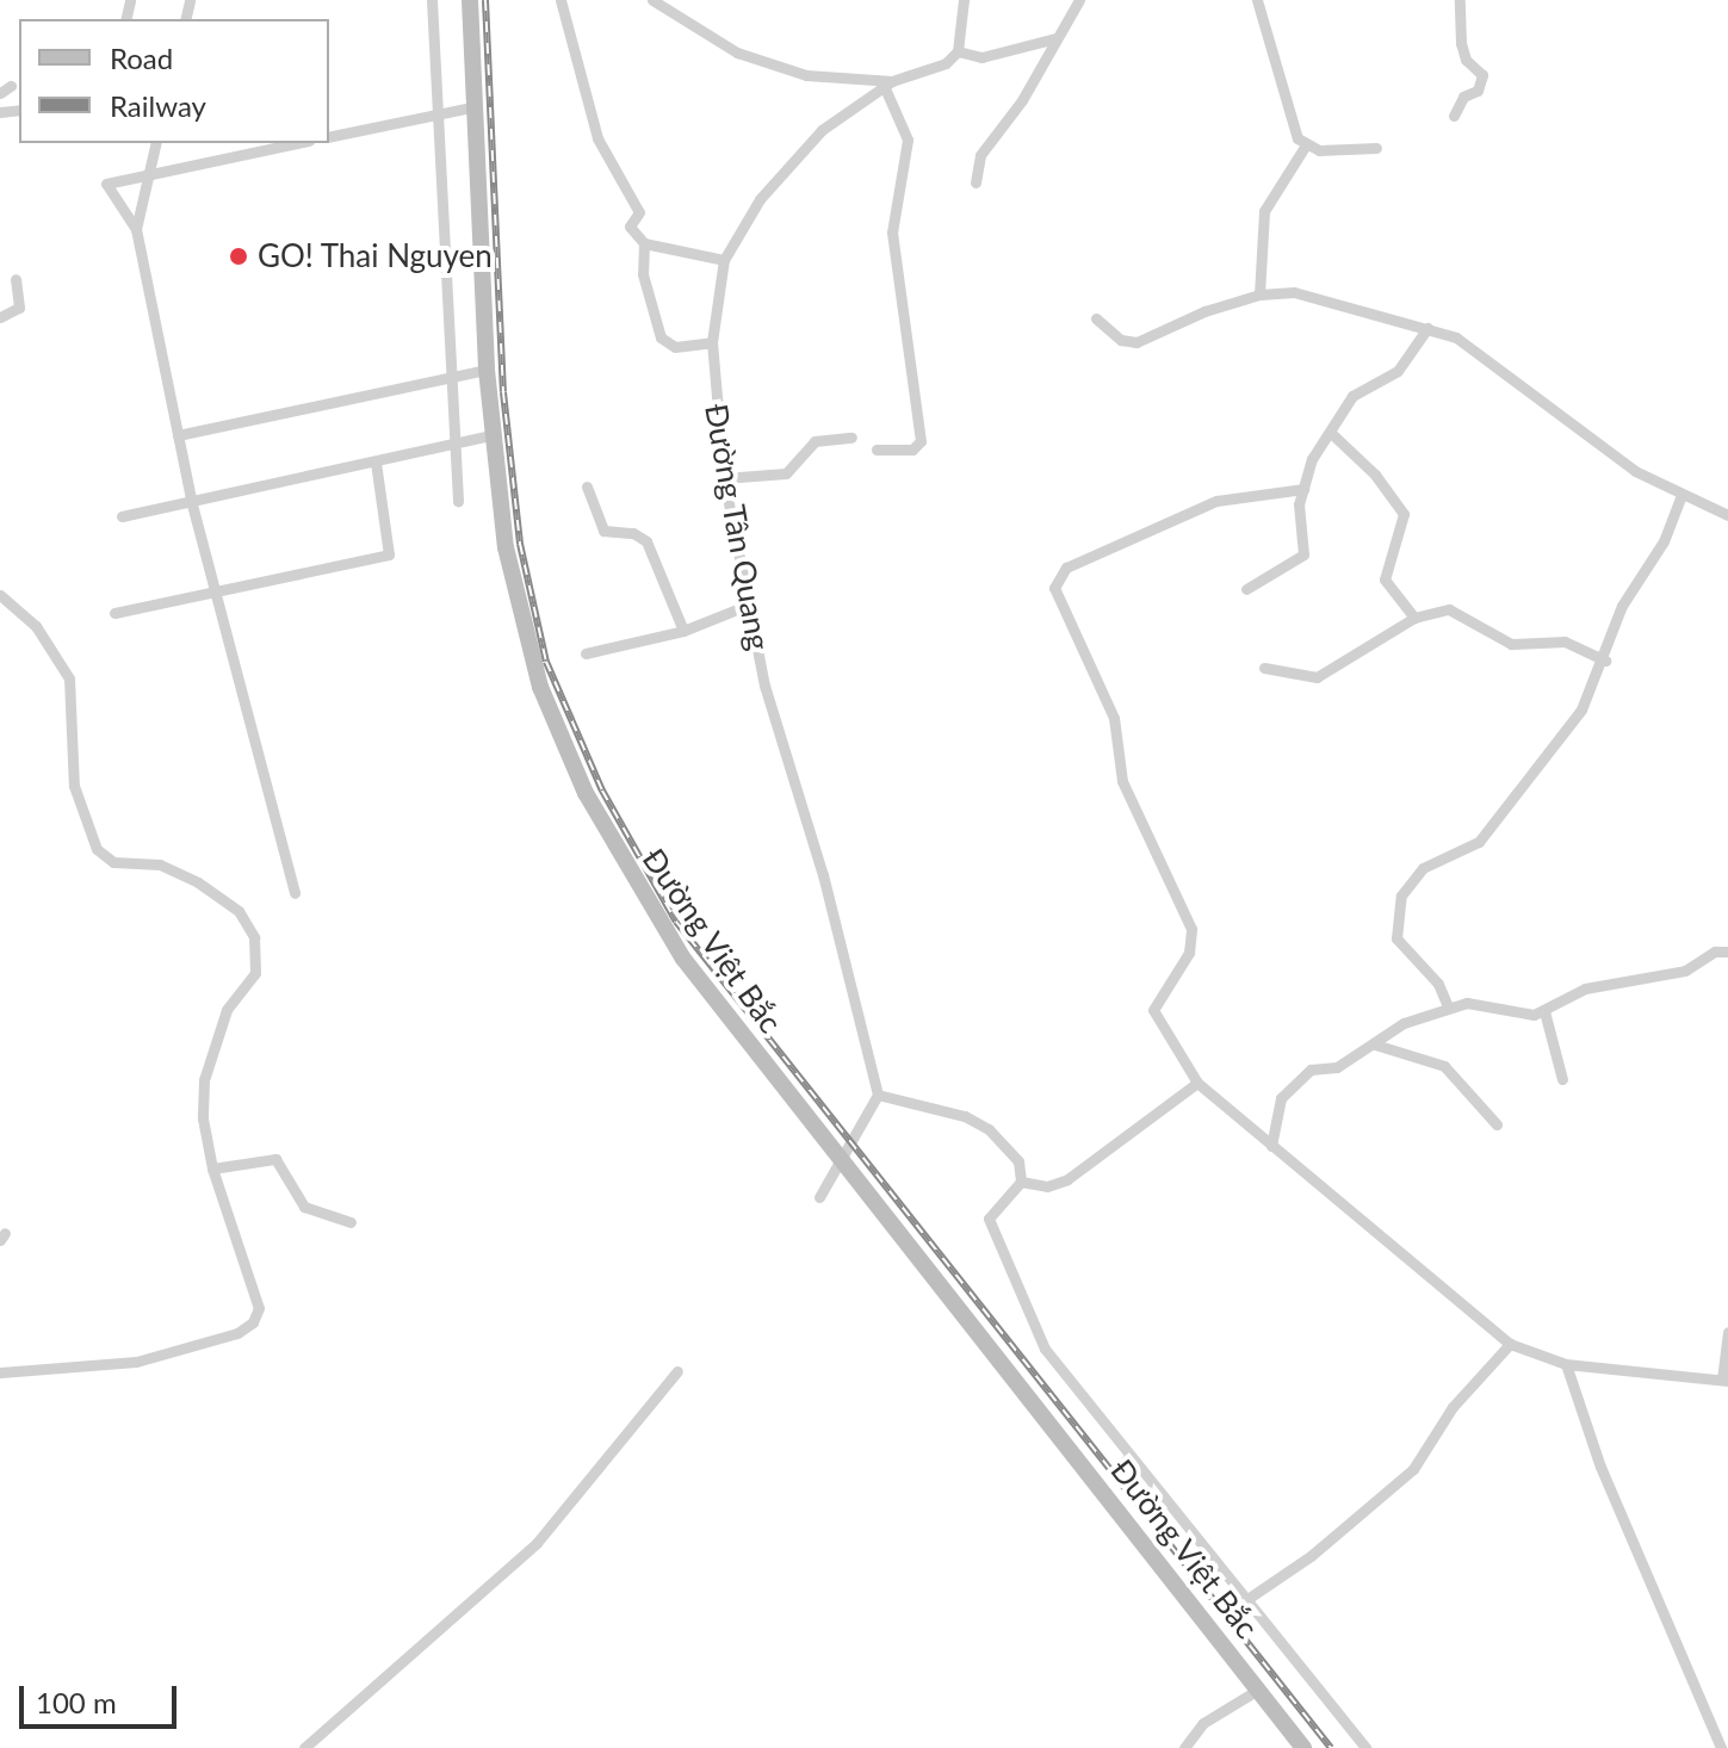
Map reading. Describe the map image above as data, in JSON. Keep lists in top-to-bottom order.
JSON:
{
  "streets": {
    "main road": ["Đường Việt Bắc"],
    "street": ["Đường Tân Quang"]
  },
  "places": ["GO! Thai Nguyen"],
  "legend": ["Road", "Railway"],
  "scale_bar": "100 m"
}
